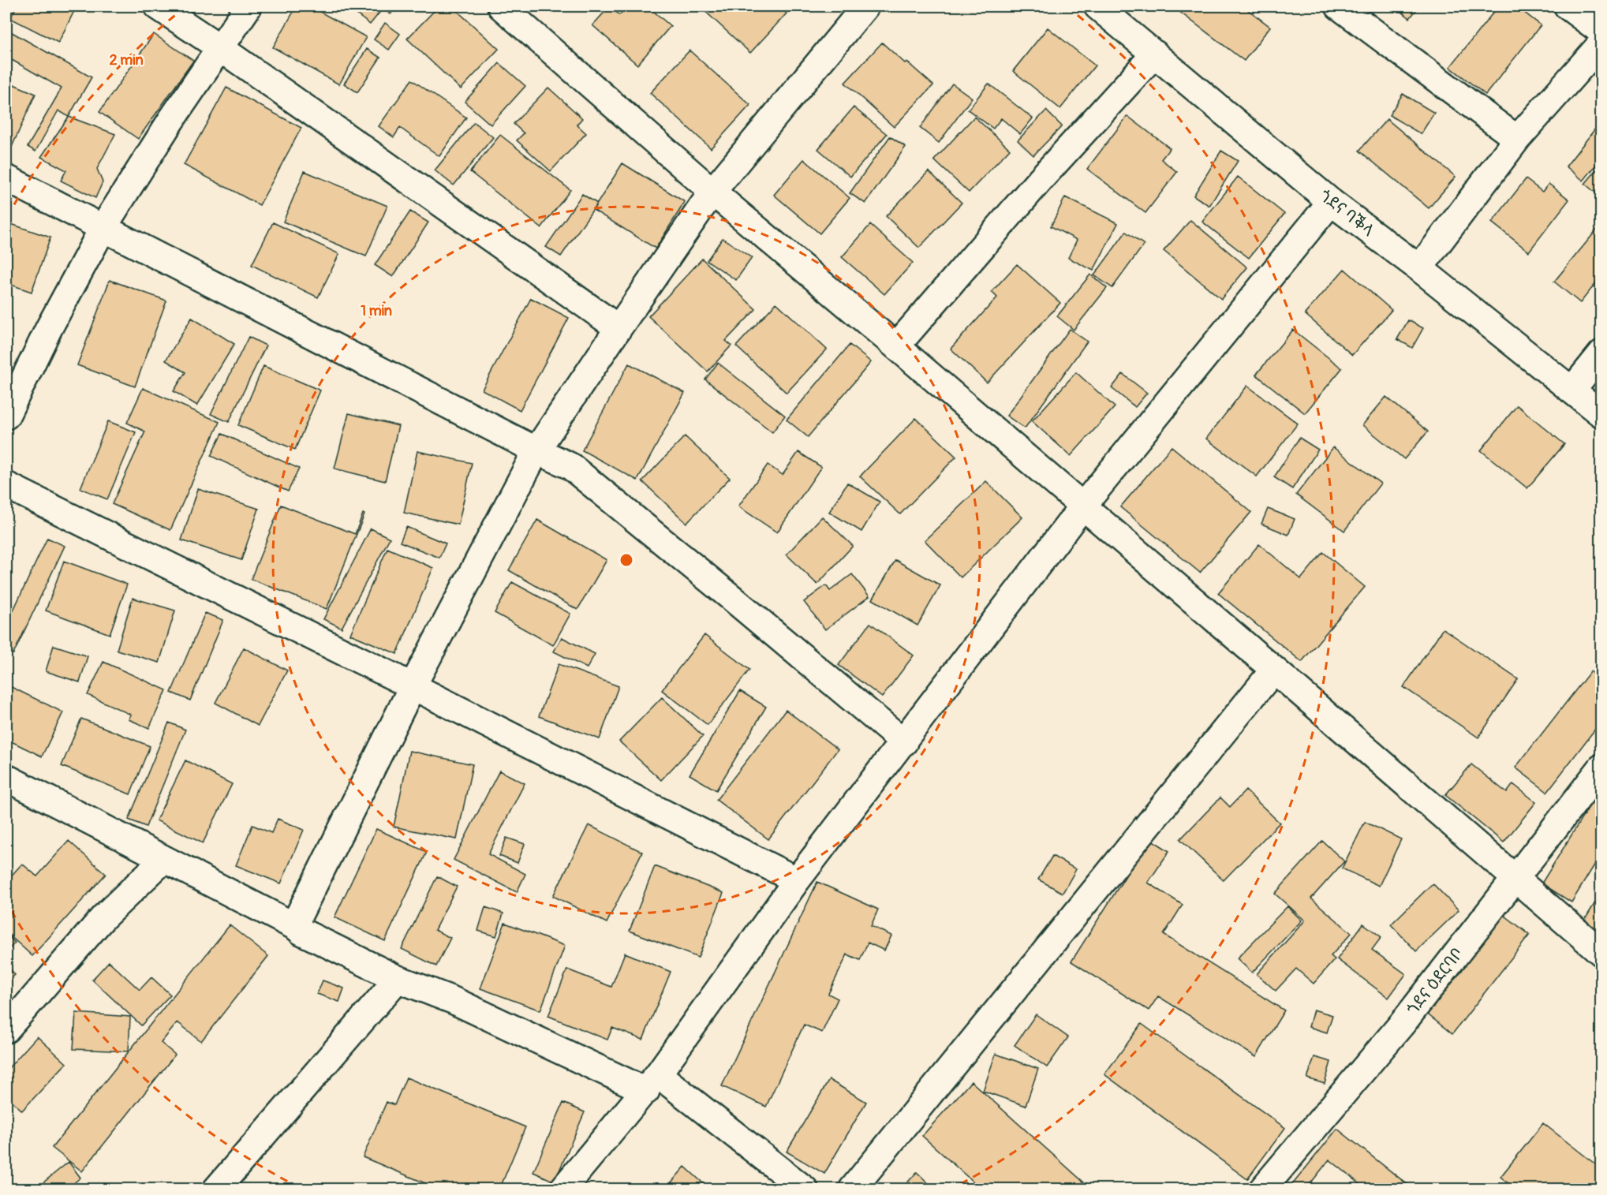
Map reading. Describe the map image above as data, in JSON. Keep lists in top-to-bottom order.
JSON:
{
  "streets": {
    "street": ["ጎደና ባቕላ", "ጎደና ዕደርባቦ"]
  },
  "rings": ["2 min", "1 min"]
}
